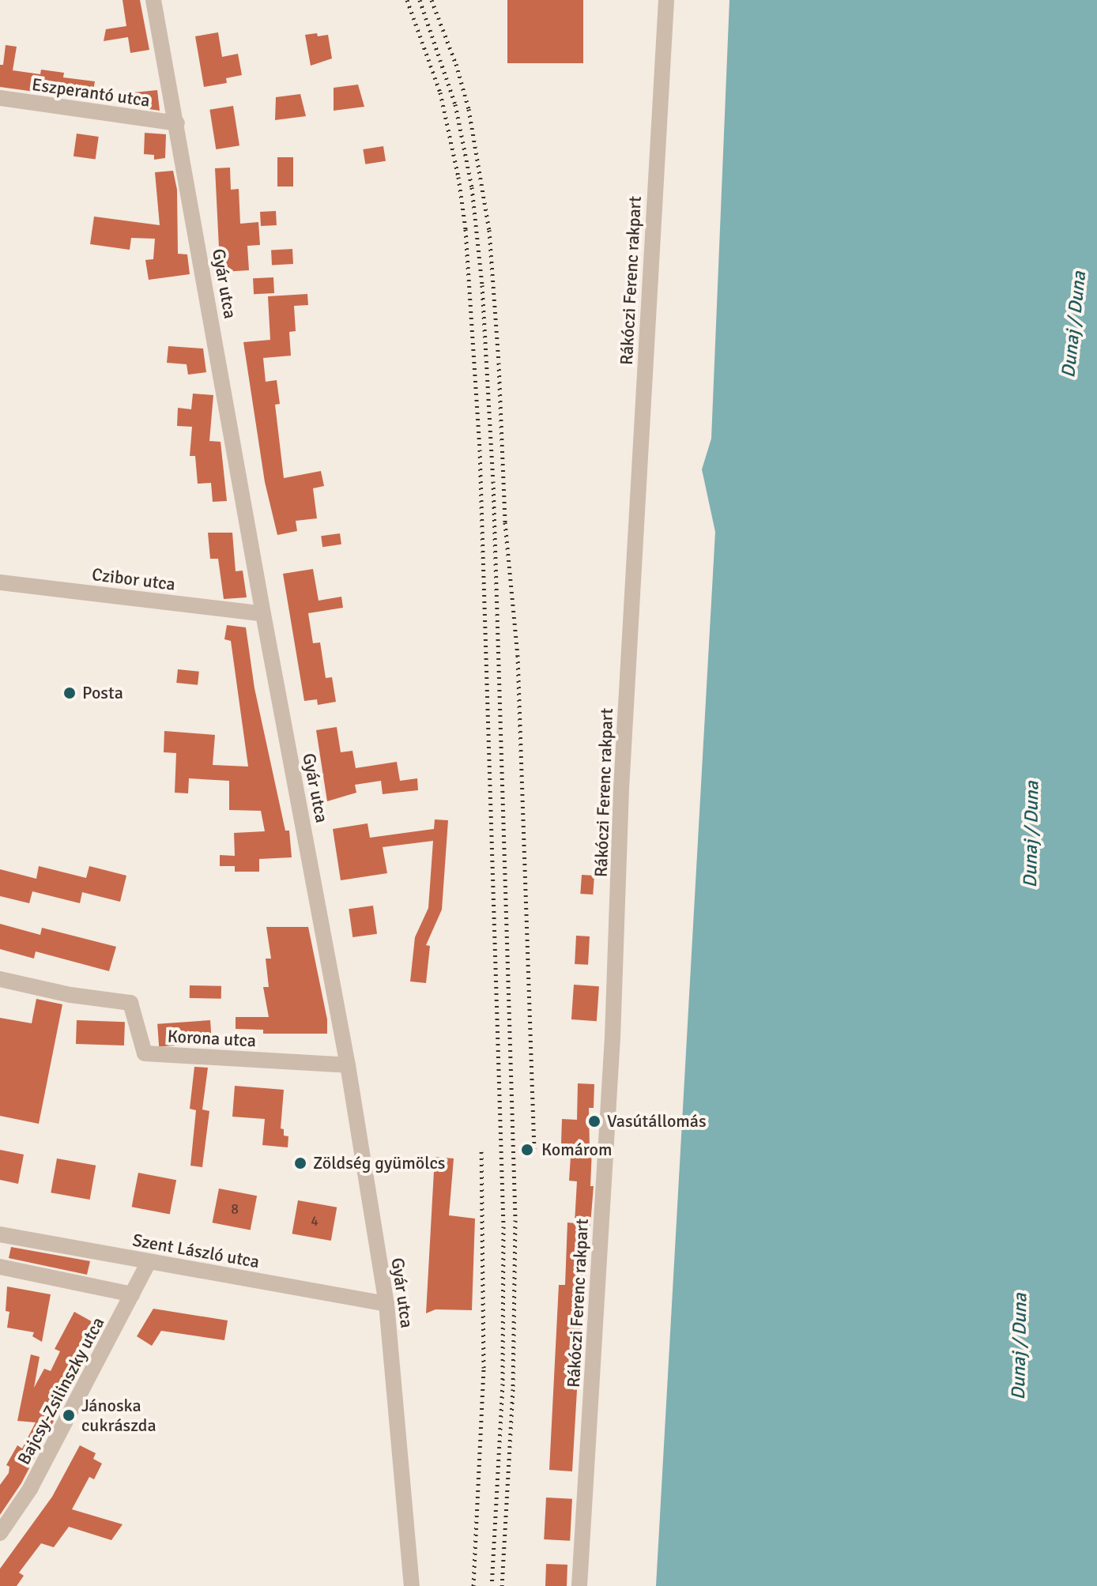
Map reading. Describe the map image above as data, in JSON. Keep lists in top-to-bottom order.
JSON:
{
  "streets": {
    "street": [
      "Eszperantó utca",
      "Rákóczi Ferenc rakpart",
      "Gyár utca",
      "Czibor utca",
      "Korona utca",
      "Szent László utca",
      "Bajcsy-Zsilinszky utca"
    ]
  },
  "crossings": [
    ["Eszperantó utca", "Gyár utca"],
    ["Gyár utca", "Czibor utca"],
    ["Gyár utca", "Korona utca"],
    ["Gyár utca", "Szent László utca"],
    ["Szent László utca", "Bajcsy-Zsilinszky utca"]
  ],
  "water": ["Dunaj / Duna"],
  "places": [
    "Posta",
    "Vasútállomás",
    "Komárom",
    "Zöldség gyümölcs",
    "Jánoska cukrászda"
  ],
  "house_numbers": ["8", "4"]
}
